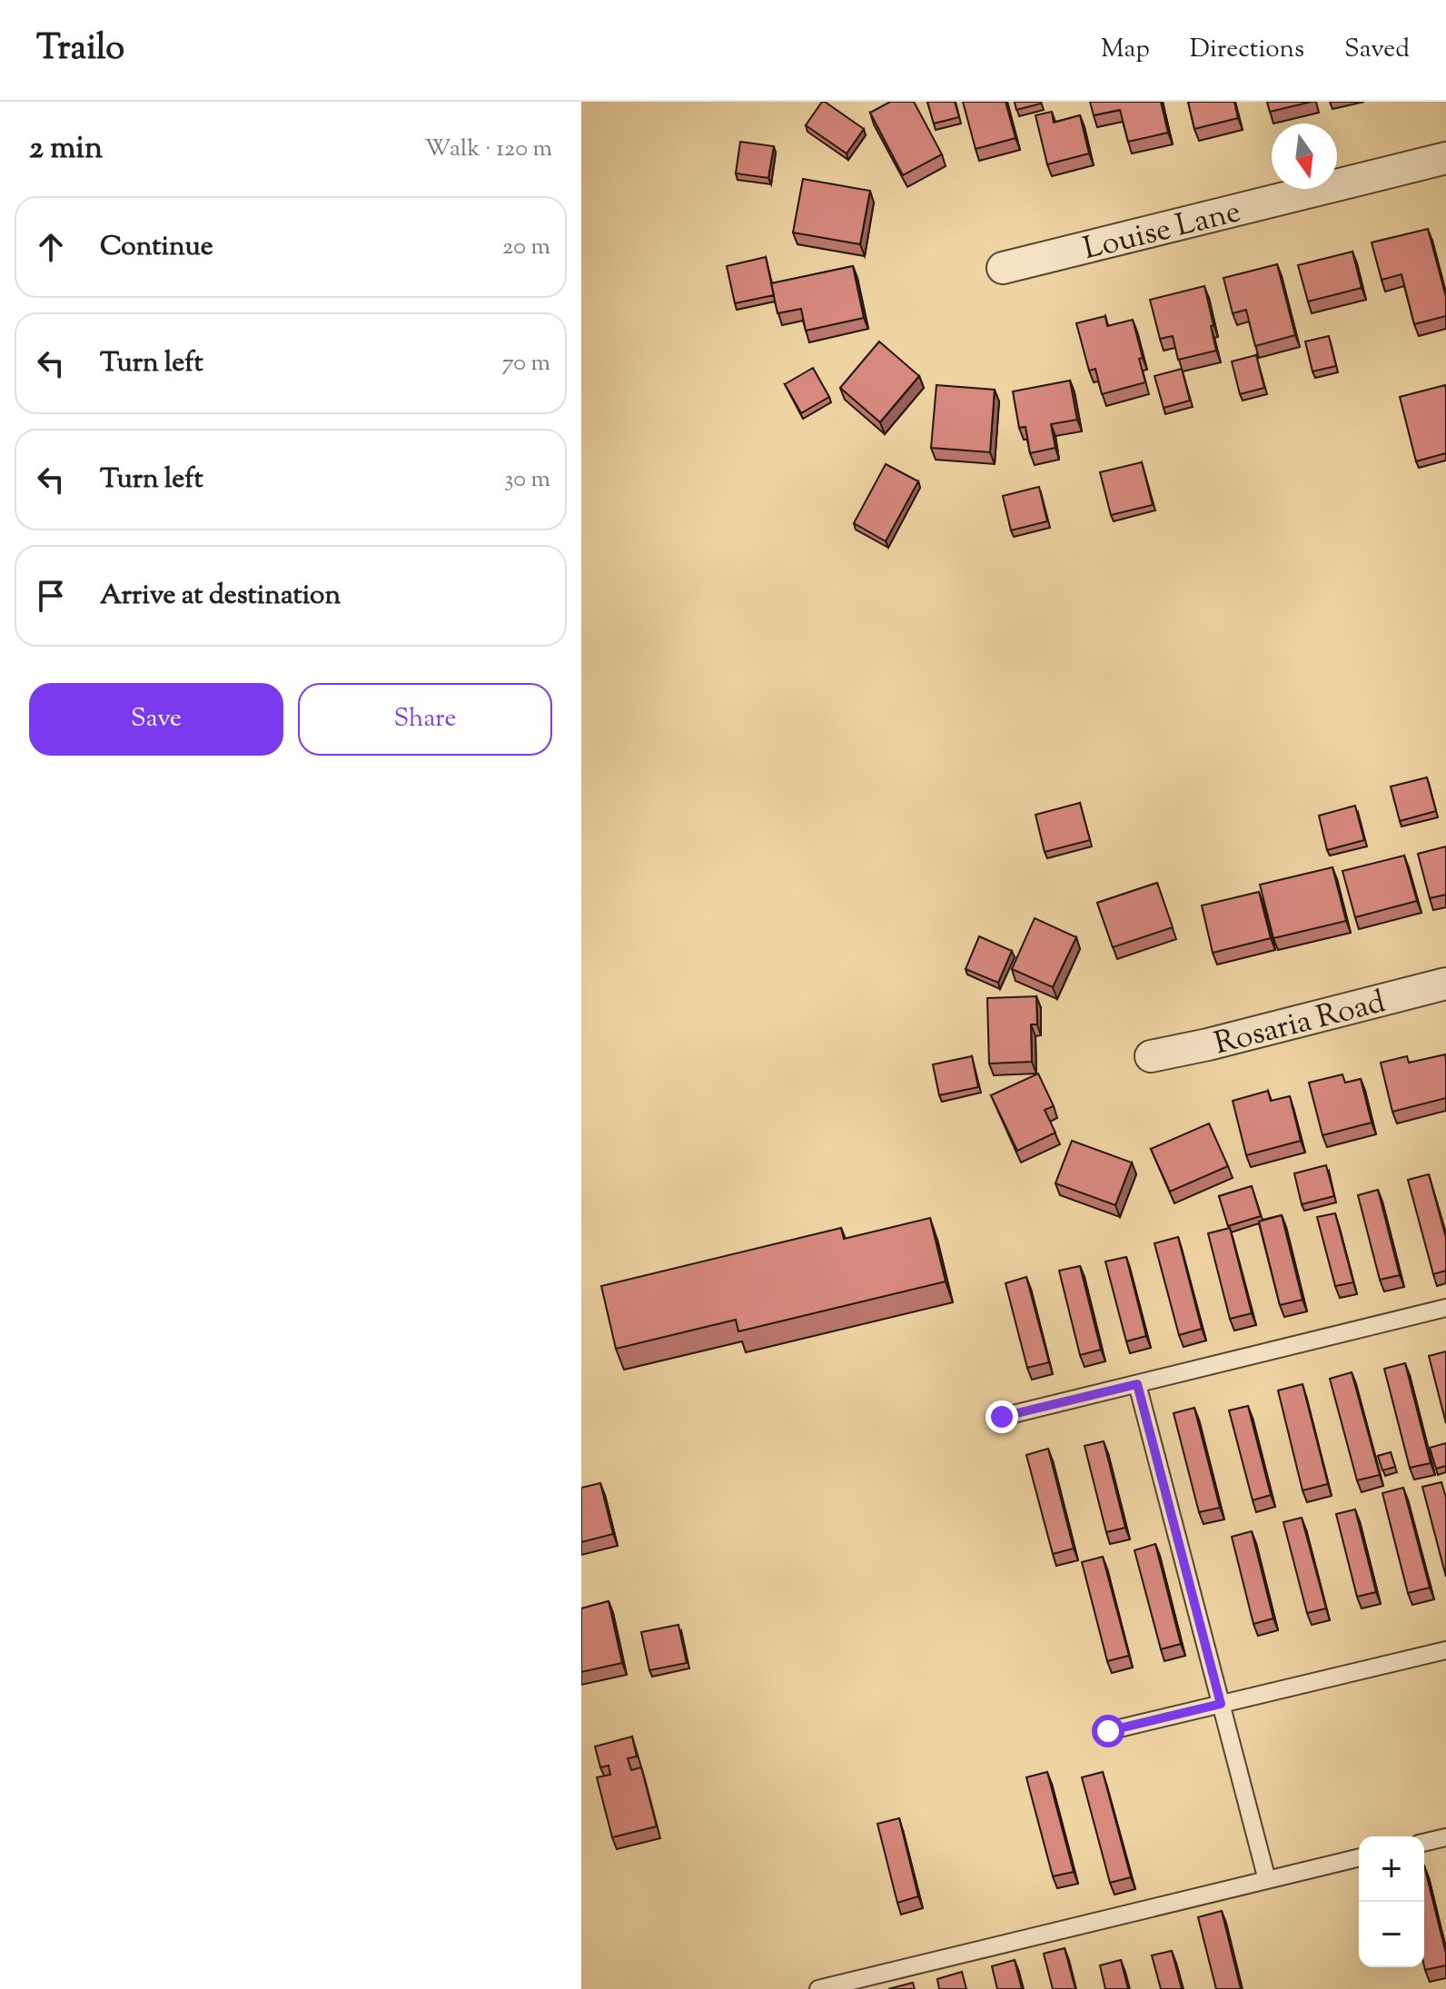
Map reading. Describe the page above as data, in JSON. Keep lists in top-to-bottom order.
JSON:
{
  "streets": {
    "street": ["Louise Lane", "Rosaria Road"]
  },
  "north": "bottom",
  "page": {
    "header": "Trailo",
    "nav": ["Map", "Directions", "Saved"],
    "heading": ["2 min", "Walk · 120 m"],
    "list": [
      ["Continue", "20 m"],
      ["Turn left", "70 m"],
      ["Turn left", "30 m"],
      "Arrive at destination"
    ],
    "buttons": ["Save", "Share"],
    "map_buttons": ["+", "−"]
  }
}
